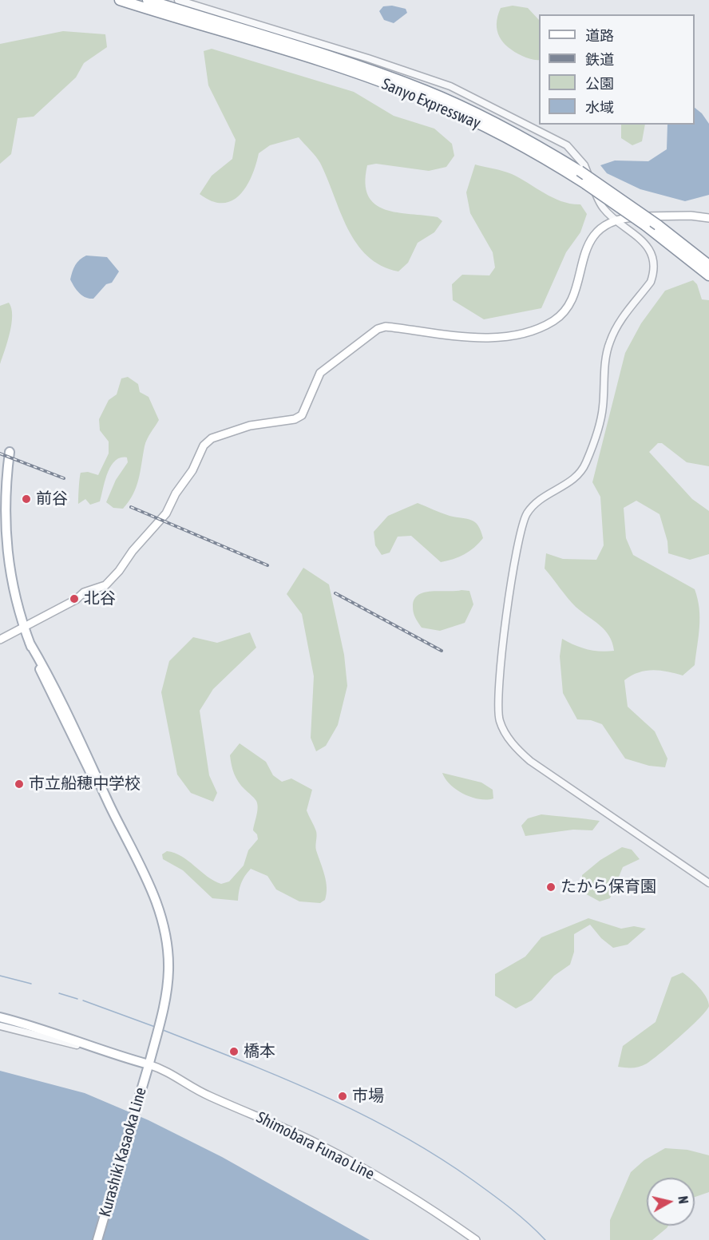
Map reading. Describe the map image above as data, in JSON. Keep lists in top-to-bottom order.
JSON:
{
  "streets": {
    "highway": ["Sanyo Expressway"],
    "main road": ["Shimobara Funao Line", "Kurashiki Kasaoka Line"]
  },
  "crossings": [
    ["Shimobara Funao Line", "Kurashiki Kasaoka Line"]
  ],
  "places": [
    "前谷",
    "北谷",
    "市立船穂中学校",
    "たから保育園",
    "橋本",
    "市場"
  ],
  "legend": [
    "道路",
    "鉄道",
    "公園",
    "水域"
  ],
  "north": "right"
}
